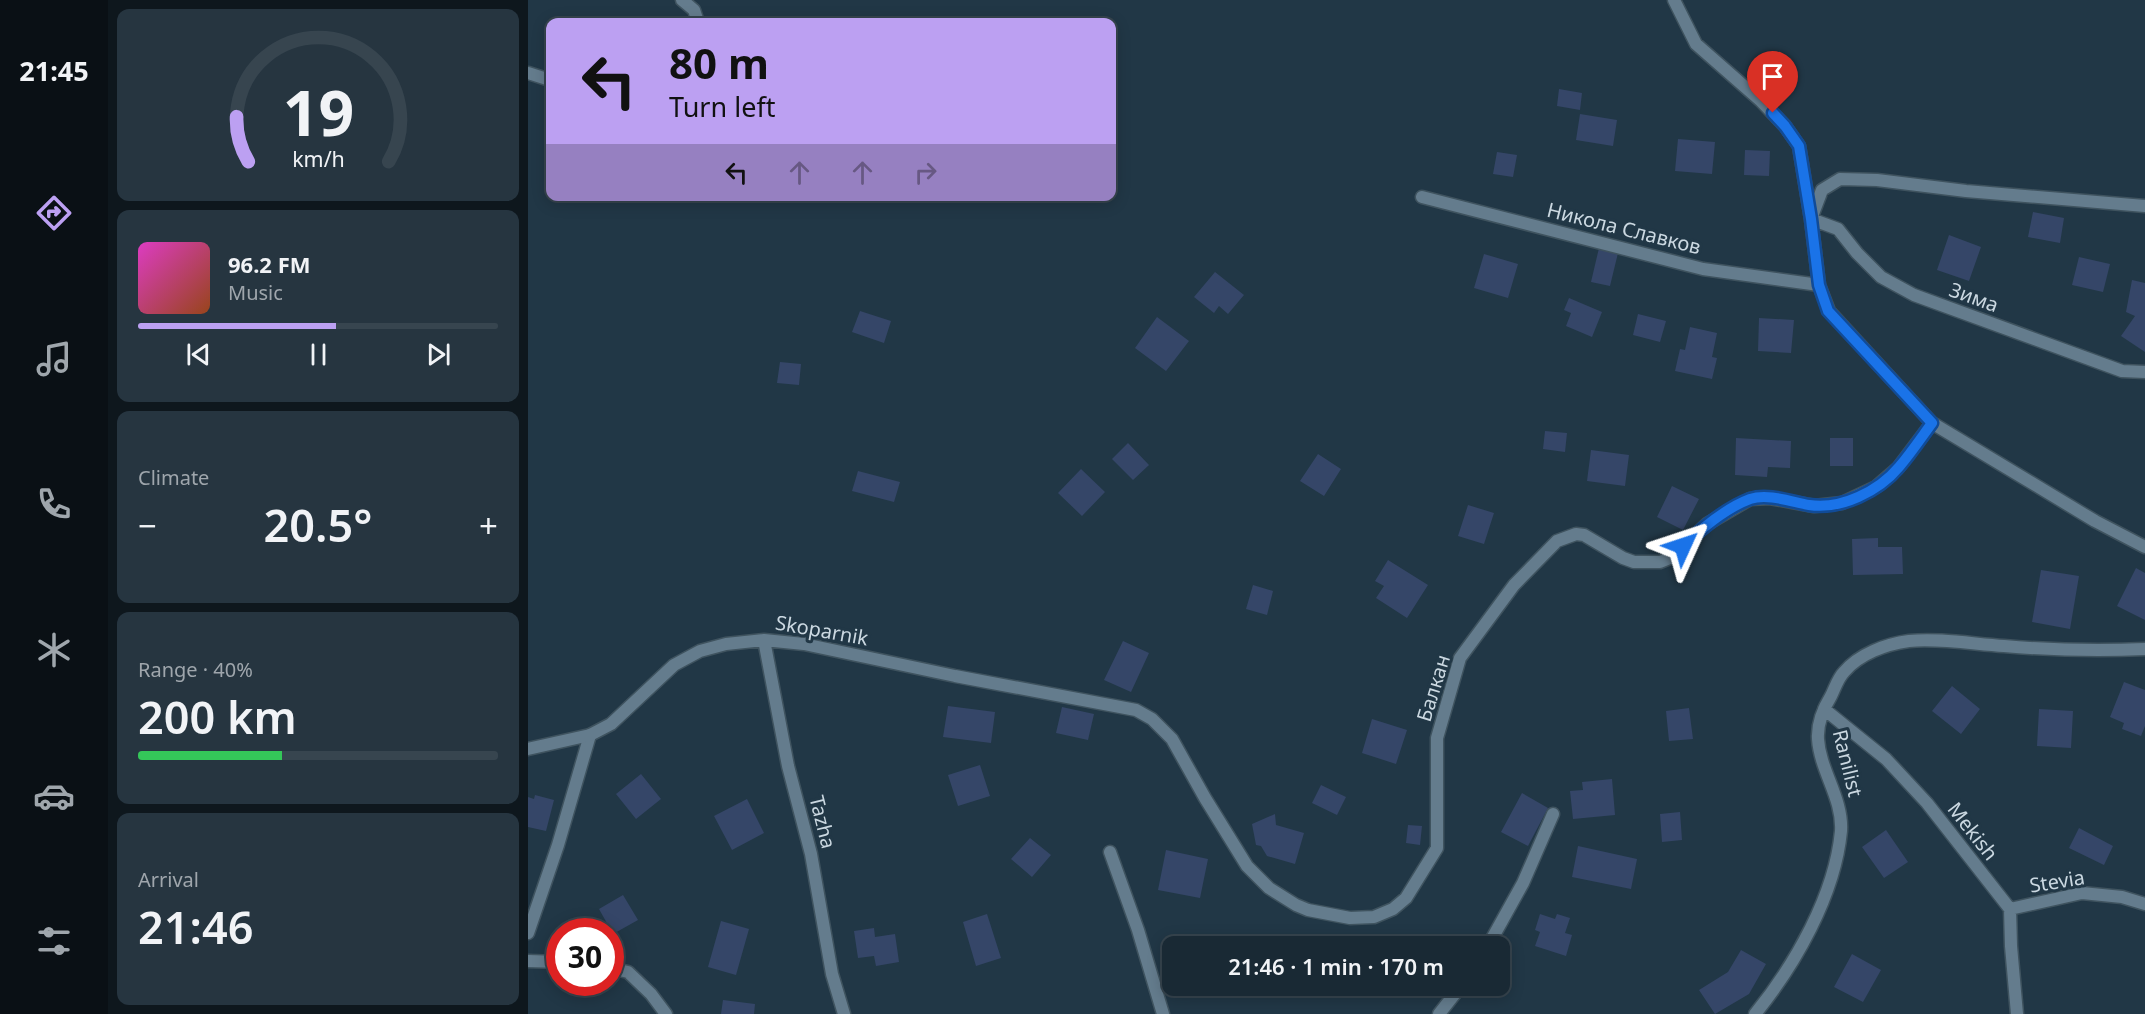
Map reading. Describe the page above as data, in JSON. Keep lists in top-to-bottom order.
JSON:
{
  "streets": {
    "street": [
      "Никола Славков",
      "Зима",
      "Skoparnik",
      "Балкан",
      "Ranilist",
      "Tazha",
      "Mekish",
      "Stevia"
    ]
  },
  "crossings": [
    ["Skoparnik", "Балкан"],
    ["Skoparnik", "Tazha"],
    ["Ranilist", "Mekish"],
    ["Mekish", "Stevia"]
  ],
  "page": {
    "tabs": "21:45",
    "turn": ["80 m", "Turn left"],
    "song": ["96.2 FM", "Music"],
    "tile": [
      "Climate",
      ["Range · 40%", "200 km"],
      ["Arrival", "21:46"]
    ],
    "heat": ["−", "20.5°", "+"],
    "limit": "30",
    "trip": "21:46 · 1 min · 170 m",
    "gauge": ["19", "km/h"]
  }
}
